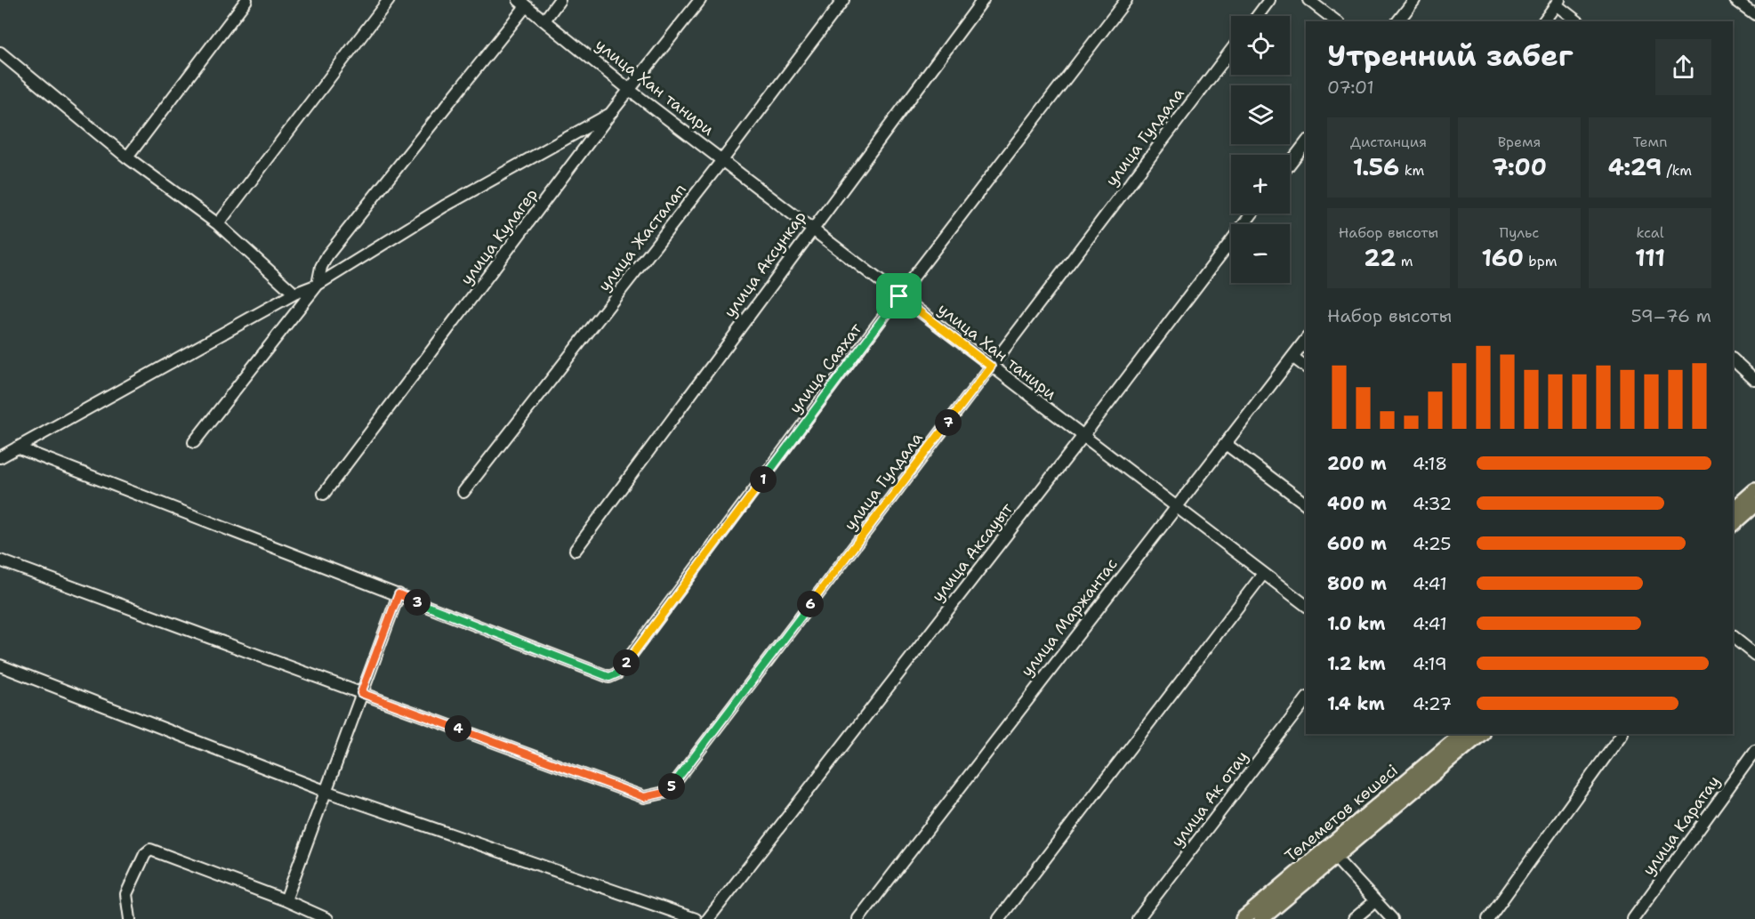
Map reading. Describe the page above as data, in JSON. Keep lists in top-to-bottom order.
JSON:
{
  "streets": {
    "main road": ["Төлеметов көшесі"],
    "street": [
      "улица Хан танири",
      "улица Гулдала",
      "улица Кулагер",
      "улица Жасталап",
      "улица Аксункар",
      "улица Саяхат",
      "улица Аксауыт",
      "улица Маржантас",
      "улица Ак отау",
      "улица Каратау"
    ]
  },
  "crossings": [
    ["улица Хан танири", "улица Гулдала"],
    ["улица Хан танири", "улица Кулагер"],
    ["улица Хан танири", "улица Жасталап"],
    ["улица Хан танири", "улица Аксункар"],
    ["улица Хан танири", "улица Саяхат"],
    ["улица Хан танири", "улица Аксауыт"],
    ["улица Хан танири", "улица Маржантас"]
  ],
  "page": {
    "map_buttons": ["+", "−"],
    "heading": ["Утренний забег", "07:01"],
    "stats": [
      ["Дистанция", "1.56 km"],
      ["Время", "7:00"],
      ["Темп", "4:29 /km"],
      ["Набор высоты", "22 m"],
      ["Пульс", "160 bpm"],
      ["kcal", "111"]
    ],
    "chart": ["Набор высоты", "59–76 m"],
    "pins": [
      "7",
      "1",
      "3",
      "6",
      "2",
      "4",
      "5"
    ],
    "list": [
      {
        "name": "200 m",
        "note": "4:18"
      },
      {
        "name": "400 m",
        "note": "4:32"
      },
      {
        "name": "600 m",
        "note": "4:25"
      },
      {
        "name": "800 m",
        "note": "4:41"
      },
      {
        "name": "1.0 km",
        "note": "4:41"
      },
      {
        "name": "1.2 km",
        "note": "4:19"
      },
      {
        "name": "1.4 km",
        "note": "4:27"
      }
    ]
  }
}
